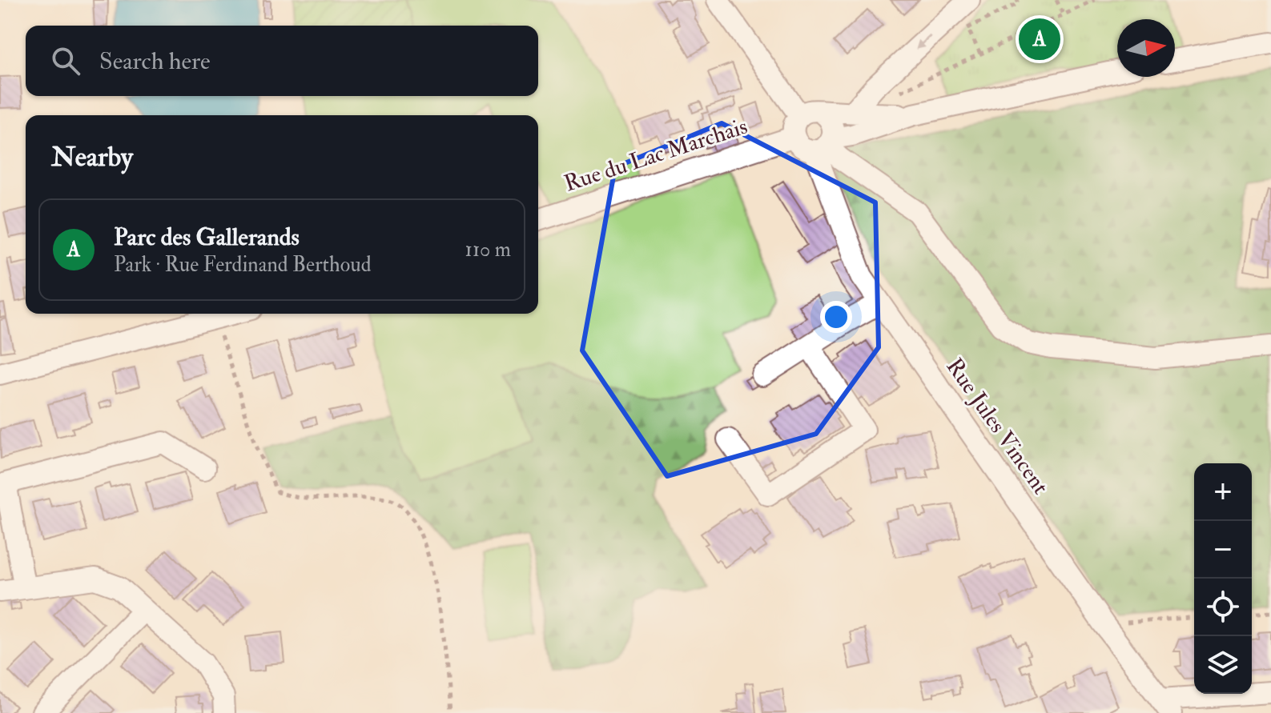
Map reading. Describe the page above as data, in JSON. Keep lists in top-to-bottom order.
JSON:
{
  "streets": {
    "street": ["Rue du Lac Marchais", "Rue Jules Vincent"]
  },
  "crossings": [
    ["Rue du Lac Marchais", "Rue Jules Vincent"]
  ],
  "north": "right",
  "page": {
    "pins": "A",
    "search": "Search here",
    "heading": "Nearby",
    "list": [
      {
        "mark": "A",
        "name": "Parc des Gallerands",
        "note": "Park · Rue Ferdinand Berthoud",
        "value": "110 m"
      }
    ],
    "map_buttons": ["+", "−"]
  }
}
